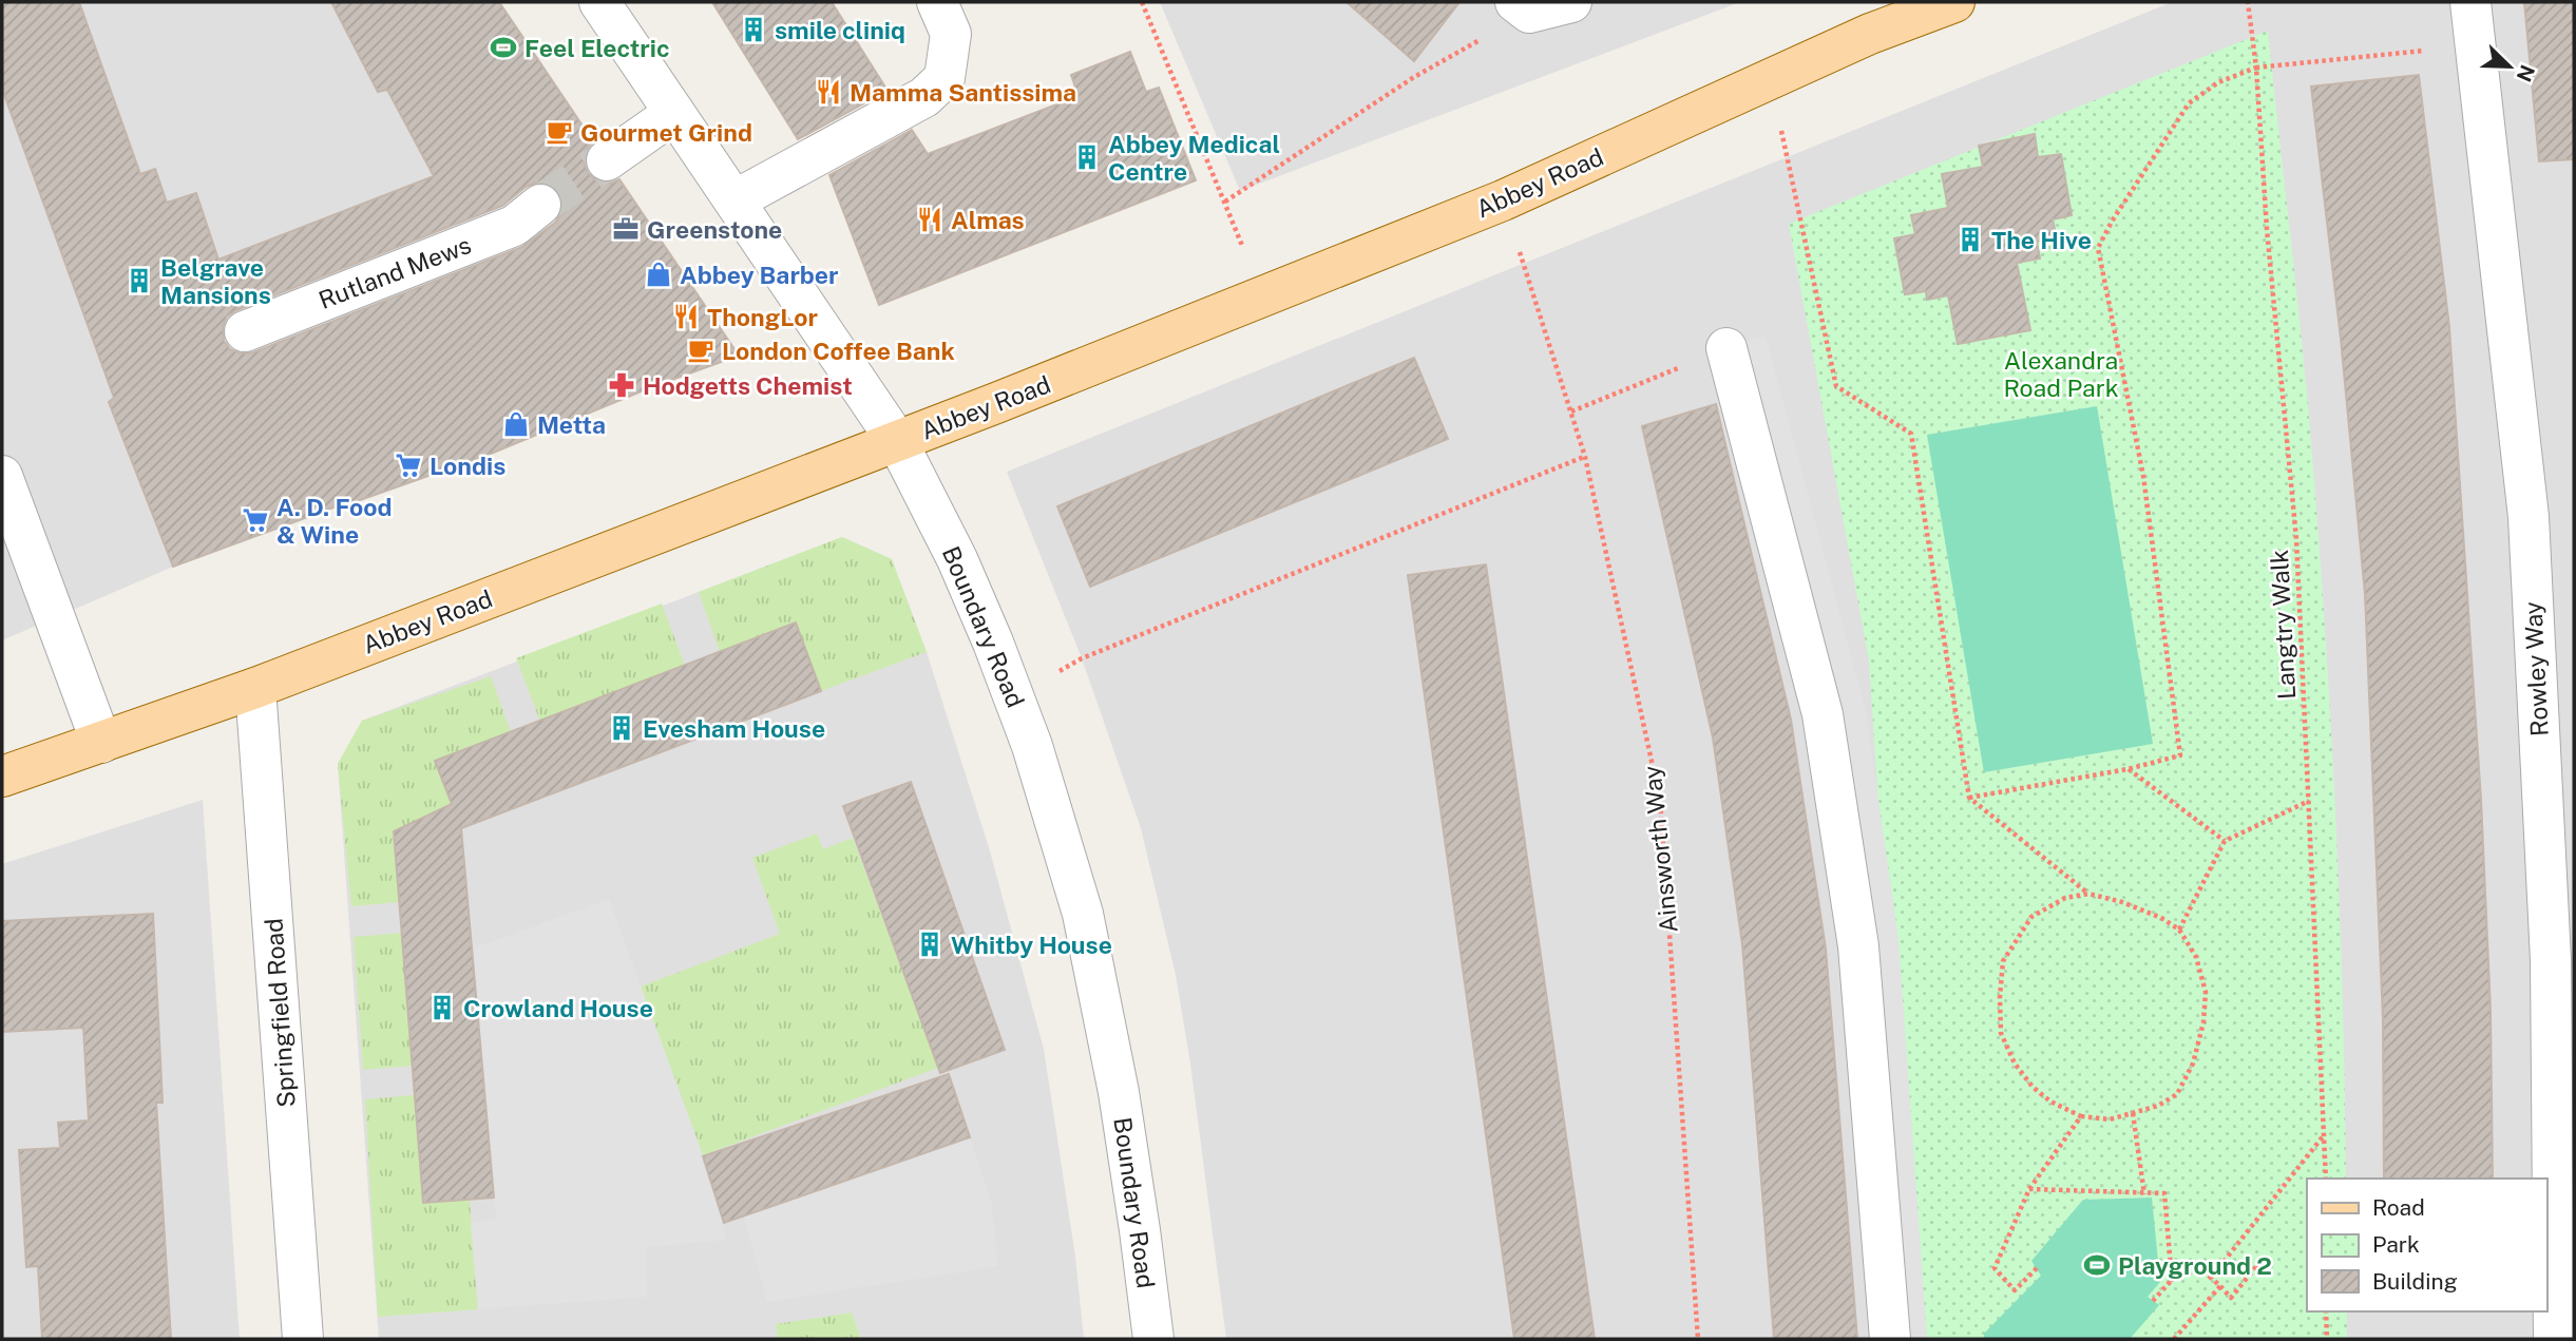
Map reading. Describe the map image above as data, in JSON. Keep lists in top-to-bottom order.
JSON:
{
  "streets": {
    "main road": ["Abbey Road"],
    "street": [
      "Rutland Mews",
      "Boundary Road",
      "Rowley Way",
      "Springfield Road"
    ],
    "path": ["Langtry Walk", "Ainsworth Way"]
  },
  "crossings": [
    ["Abbey Road", "Boundary Road"],
    ["Abbey Road", "Ainsworth Way"],
    ["Abbey Road", "Springfield Road"]
  ],
  "parks": ["Alexandra Road Park"],
  "places": {
    "building": [
      "smile cliniq",
      "Abbey Medical Centre",
      "The Hive",
      "Belgrave Mansions",
      "Evesham House",
      "Whitby House",
      "Crowland House"
    ],
    "sports": ["Feel Electric", "Playground 2"],
    "restaurant": ["Mamma Santissima", "Almas", "ThongLor"],
    "cafe": ["Gourmet Grind", "London Coffee Bank"],
    "office": ["Greenstone"],
    "shop": ["Abbey Barber", "Metta"],
    "pharmacy": ["Hodgetts Chemist"],
    "supermarket": ["Londis", "A. D. Food & Wine"]
  },
  "legend": ["Road", "Park", "Building"],
  "north": "bottom right"
}
